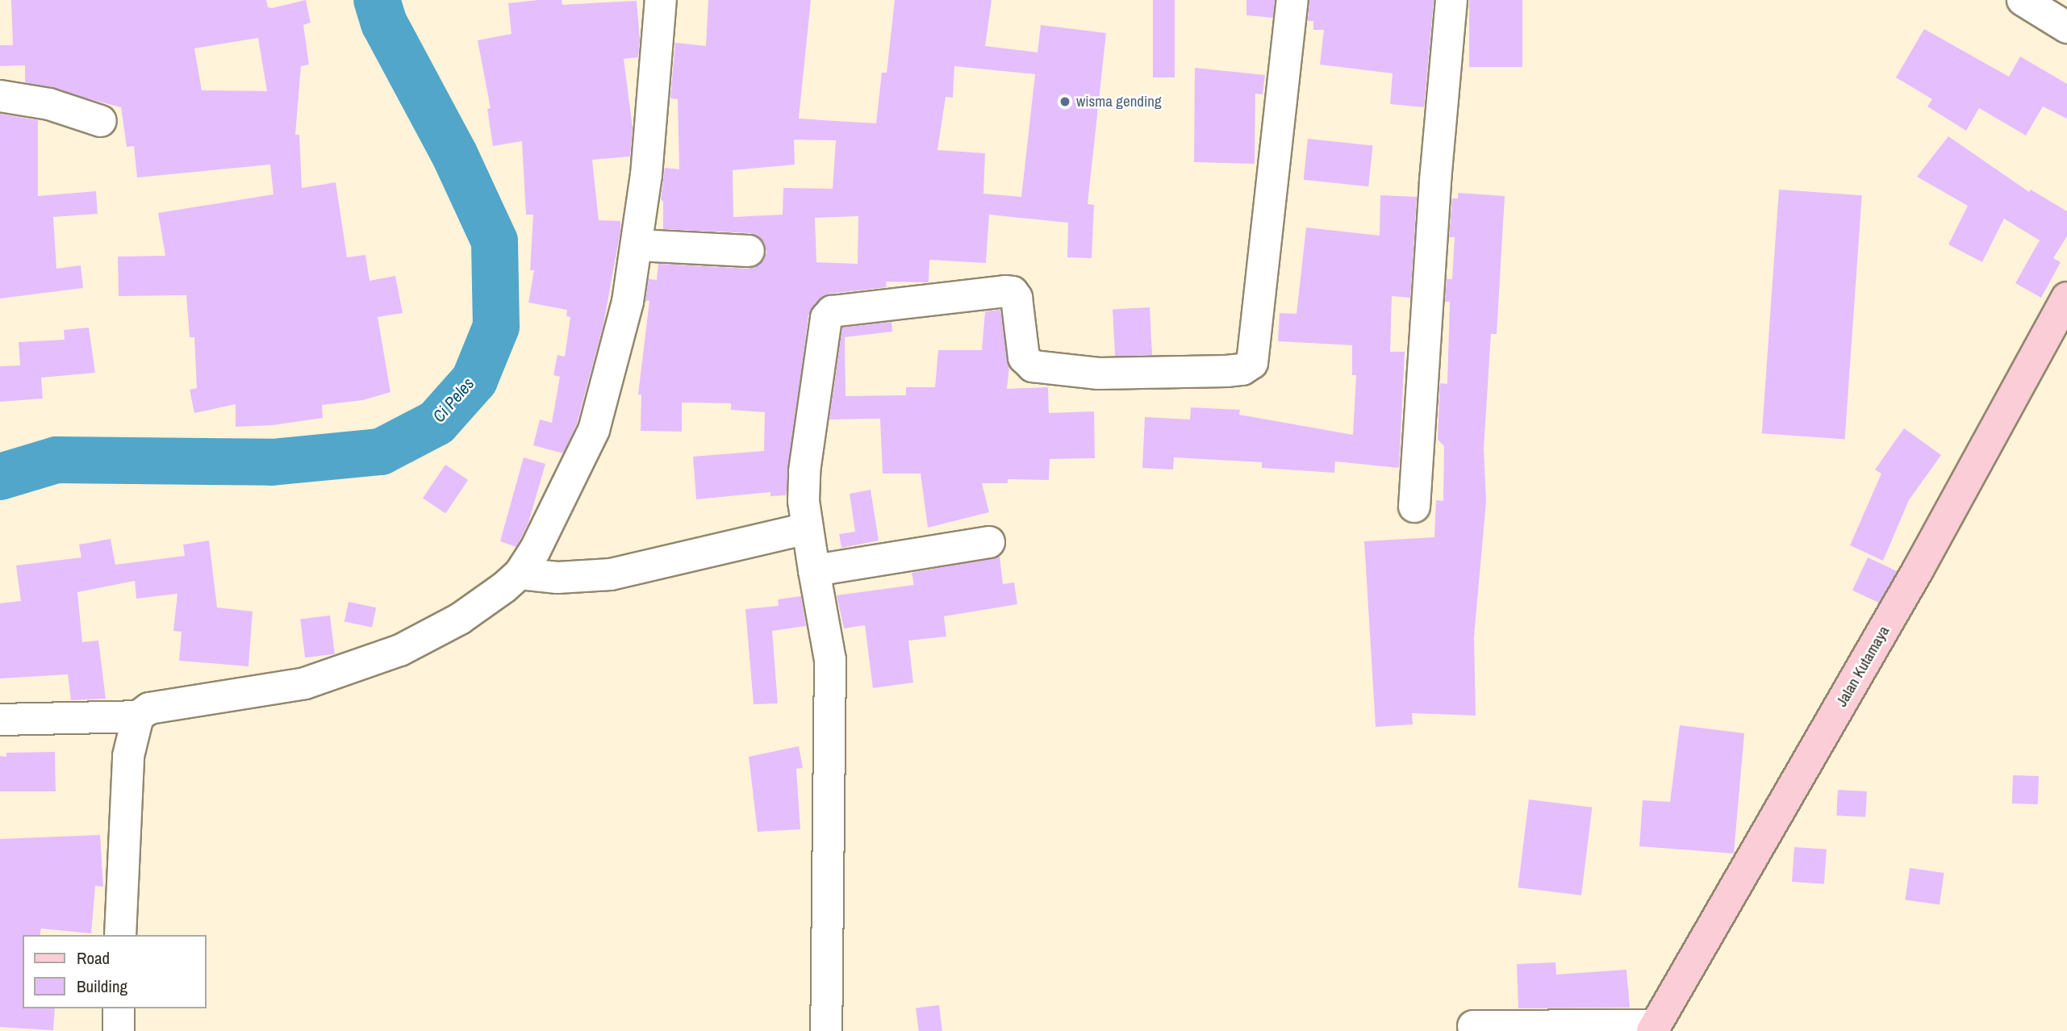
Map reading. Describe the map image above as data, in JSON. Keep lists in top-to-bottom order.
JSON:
{
  "streets": {
    "main road": ["Jalan Kutamaya"]
  },
  "water": ["Ci Peles"],
  "places": ["wisma gending"],
  "legend": ["Road", "Building"]
}
